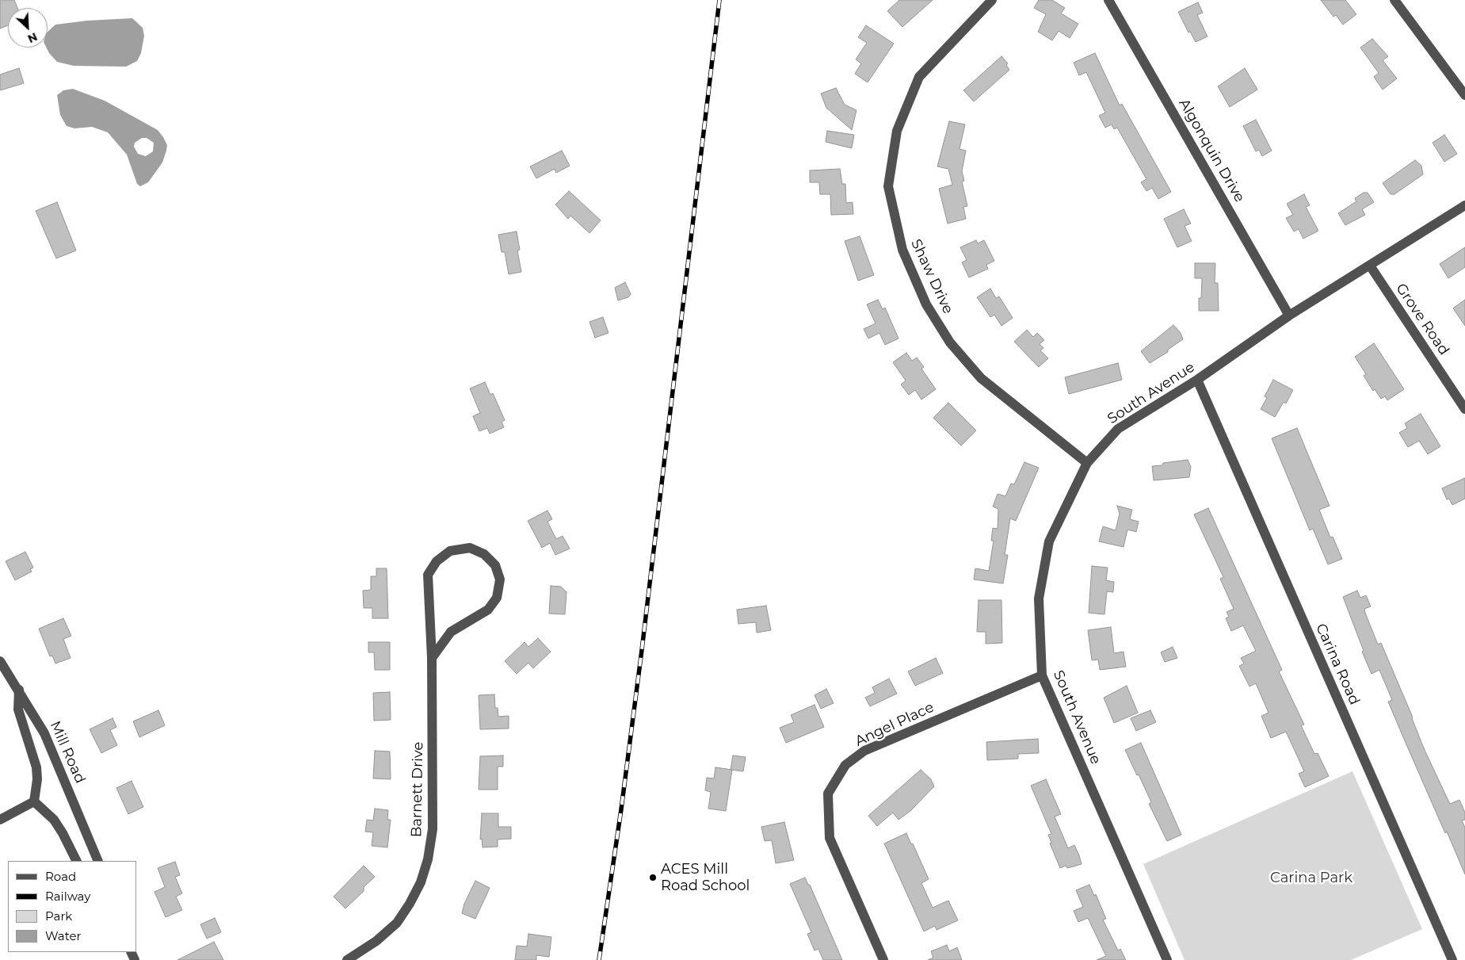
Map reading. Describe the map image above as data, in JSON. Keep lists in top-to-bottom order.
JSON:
{
  "streets": {
    "street": [
      "Algonquin Drive",
      "Shaw Drive",
      "Grove Road",
      "South Avenue",
      "Carina Road",
      "Angel Place",
      "Mill Road",
      "Barnett Drive"
    ]
  },
  "crossings": [
    ["Algonquin Drive", "South Avenue"],
    ["Shaw Drive", "South Avenue"],
    ["Grove Road", "South Avenue"],
    ["South Avenue", "Carina Road"],
    ["South Avenue", "Angel Place"]
  ],
  "parks": ["Carina Park"],
  "places": ["ACES Mill Road School"],
  "legend": [
    "Road",
    "Railway",
    "Park",
    "Water"
  ],
  "north": "bottom right"
}
